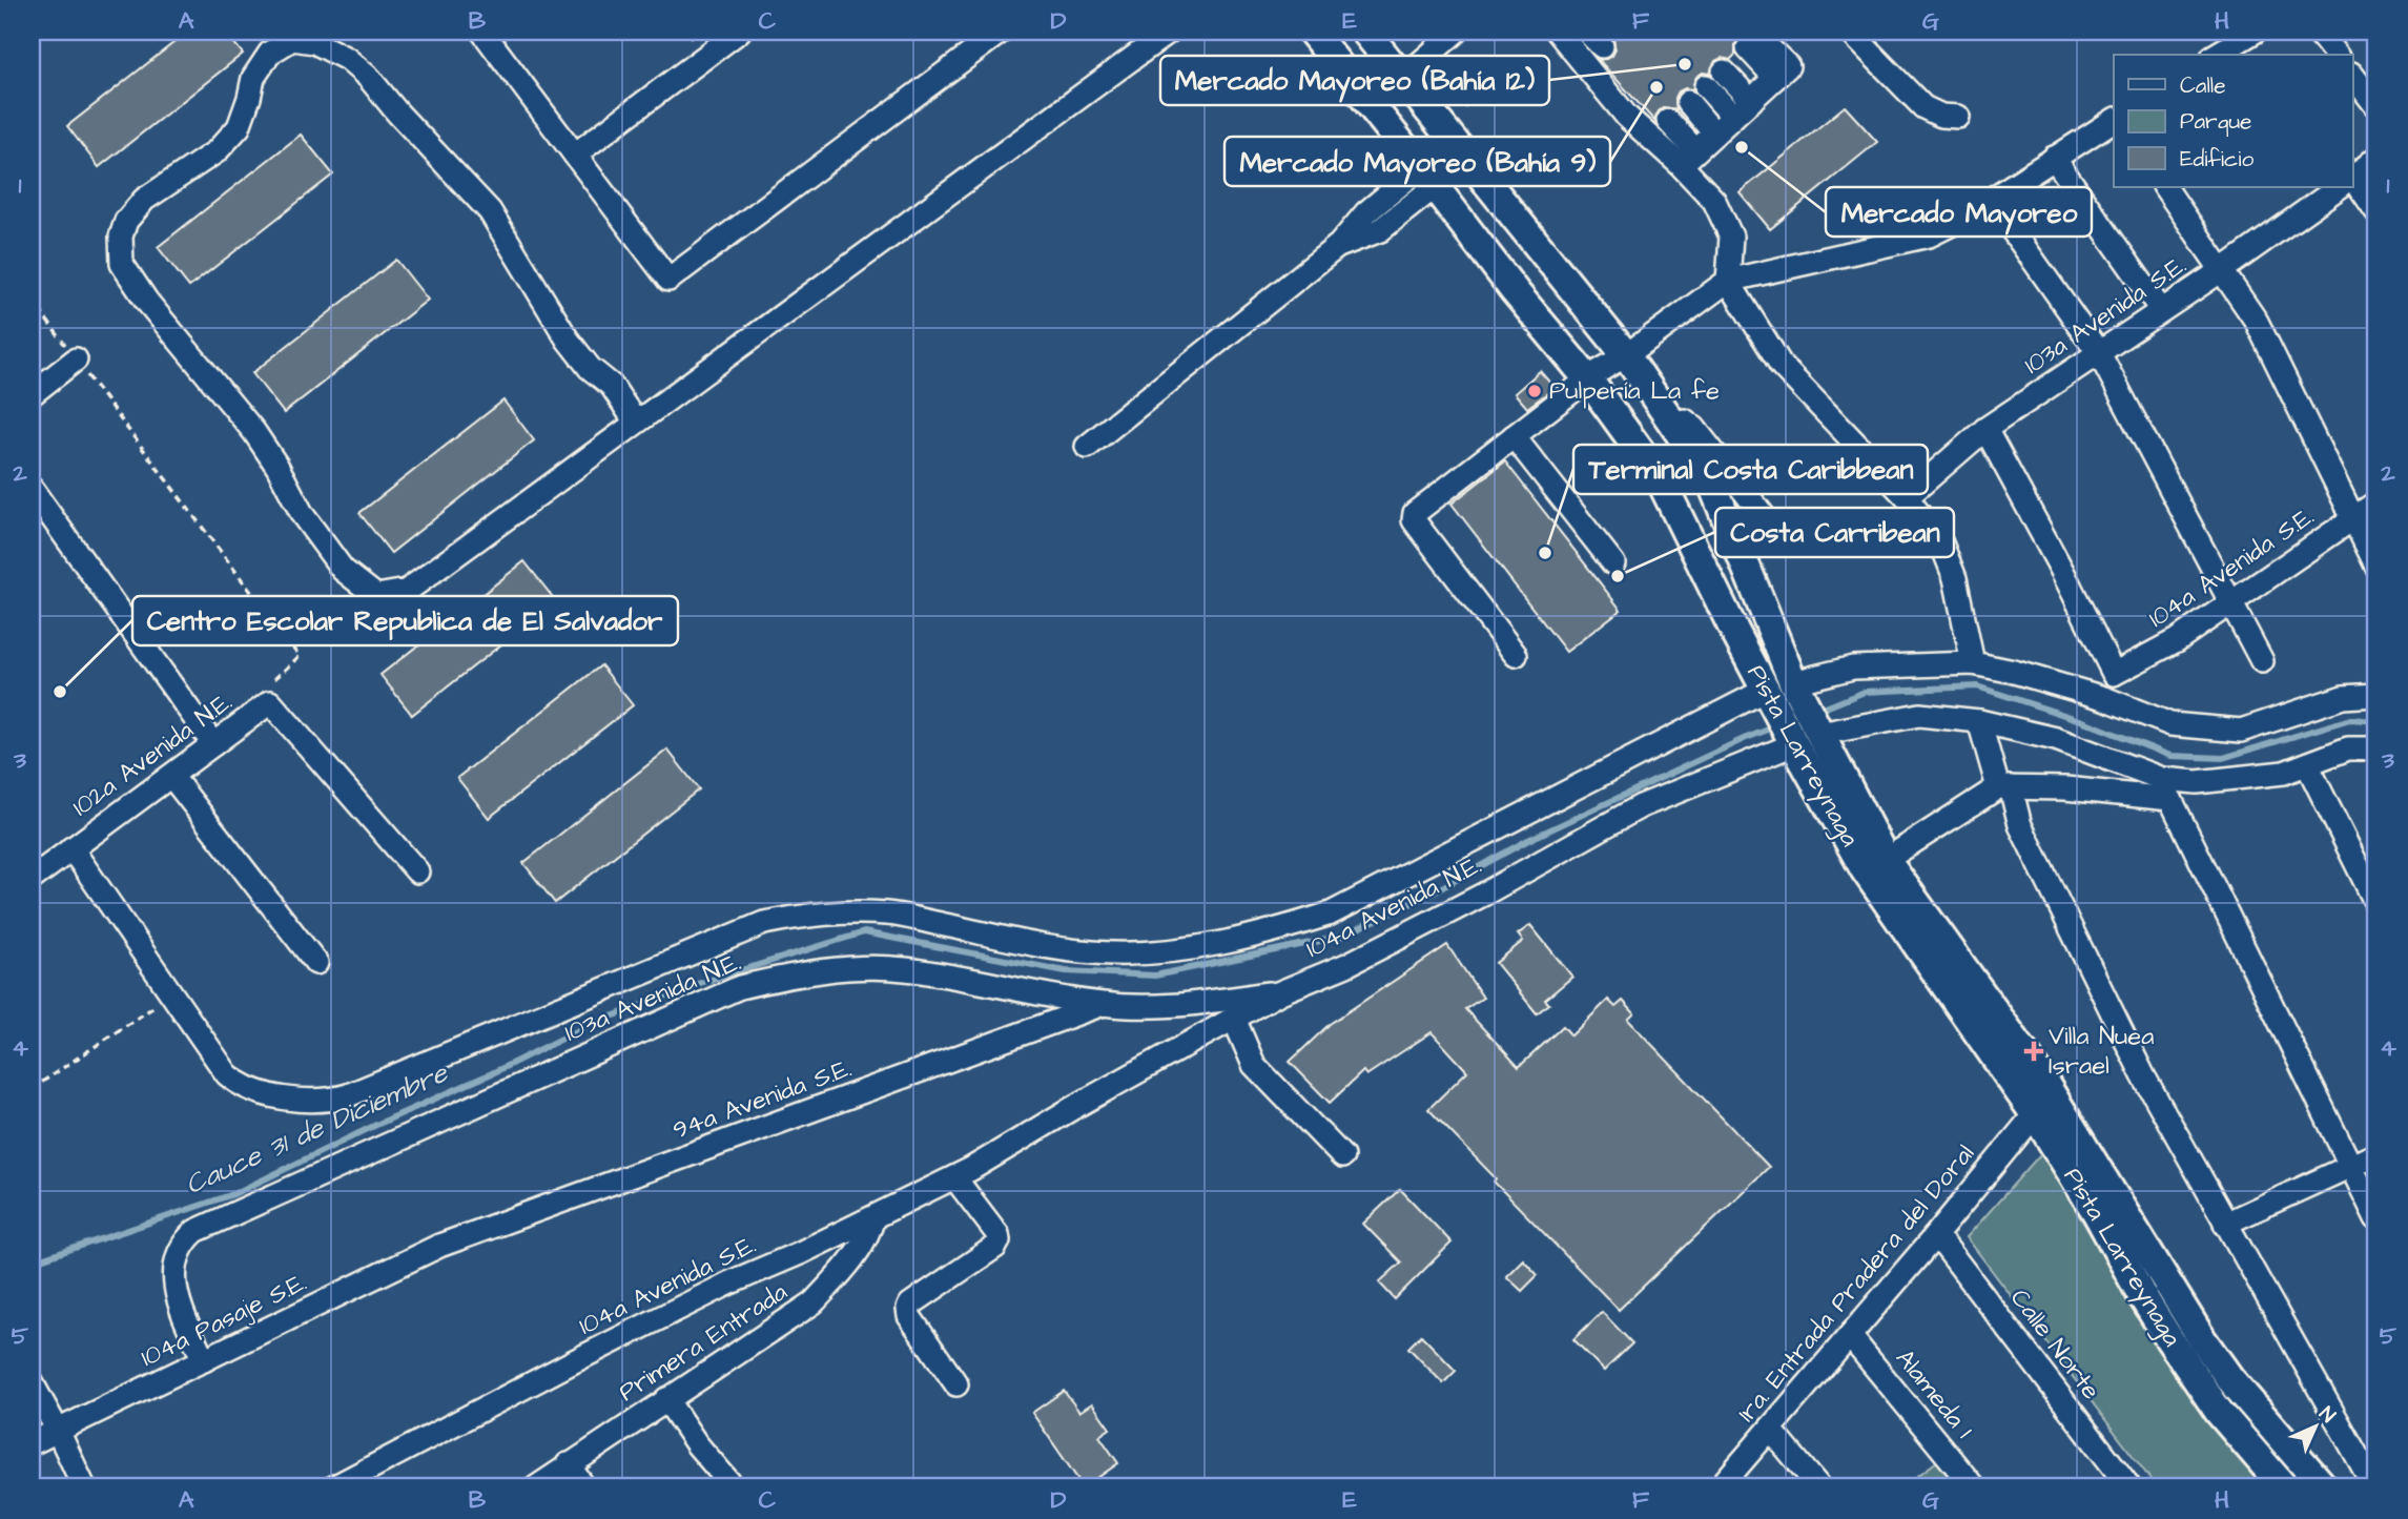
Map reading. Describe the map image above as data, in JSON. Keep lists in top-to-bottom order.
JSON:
{
  "streets": {
    "main road": ["Pista Larreynaga"],
    "street": [
      "103a Avenida S.E.",
      "104a Avenida S.E.",
      "102a Avenida N.E.",
      "104a Avenida N.E.",
      "103a Avenida N.E.",
      "94a Avenida S.E.",
      "1ra. Entrada Pradera del Doral",
      "104a Pasaje S.E.",
      "Primera Entrada",
      "Calle Norte",
      "Alameda 1"
    ]
  },
  "crossings": [
    ["103a Avenida S.E.", "104a Avenida S.E."],
    ["104a Avenida S.E.", "104a Avenida N.E."],
    ["104a Avenida S.E.", "Primera Entrada"],
    ["Pista Larreynaga", "104a Avenida N.E."],
    ["Pista Larreynaga", "1ra. Entrada Pradera del Doral"],
    ["104a Avenida N.E.", "103a Avenida N.E."],
    ["103a Avenida N.E.", "94a Avenida S.E."],
    ["103a Avenida N.E.", "104a Pasaje S.E."],
    ["94a Avenida S.E.", "104a Pasaje S.E."],
    ["1ra. Entrada Pradera del Doral", "Calle Norte"],
    ["1ra. Entrada Pradera del Doral", "Alameda 1"]
  ],
  "water": ["Cauce 31 de Diciembre"],
  "places": {
    "other": [
      "Mercado Mayoreo (Bahía 12)",
      "Mercado Mayoreo (Bahía 9)",
      "Mercado Mayoreo",
      "Pulpería La fe",
      "Terminal Costa Caribbean",
      "Costa Carribean",
      "Centro Escolar Republica de El Salvador"
    ],
    "health": ["Villa Nuea Israel"]
  },
  "legend": ["Calle", "Parque", "Edificio"],
  "north": "top right",
  "grid": {
    "columns": [
      "A",
      "B",
      "C",
      "D",
      "E",
      "F",
      "G",
      "H"
    ],
    "rows": [
      "1",
      "2",
      "3",
      "4",
      "5"
    ]
  }
}
